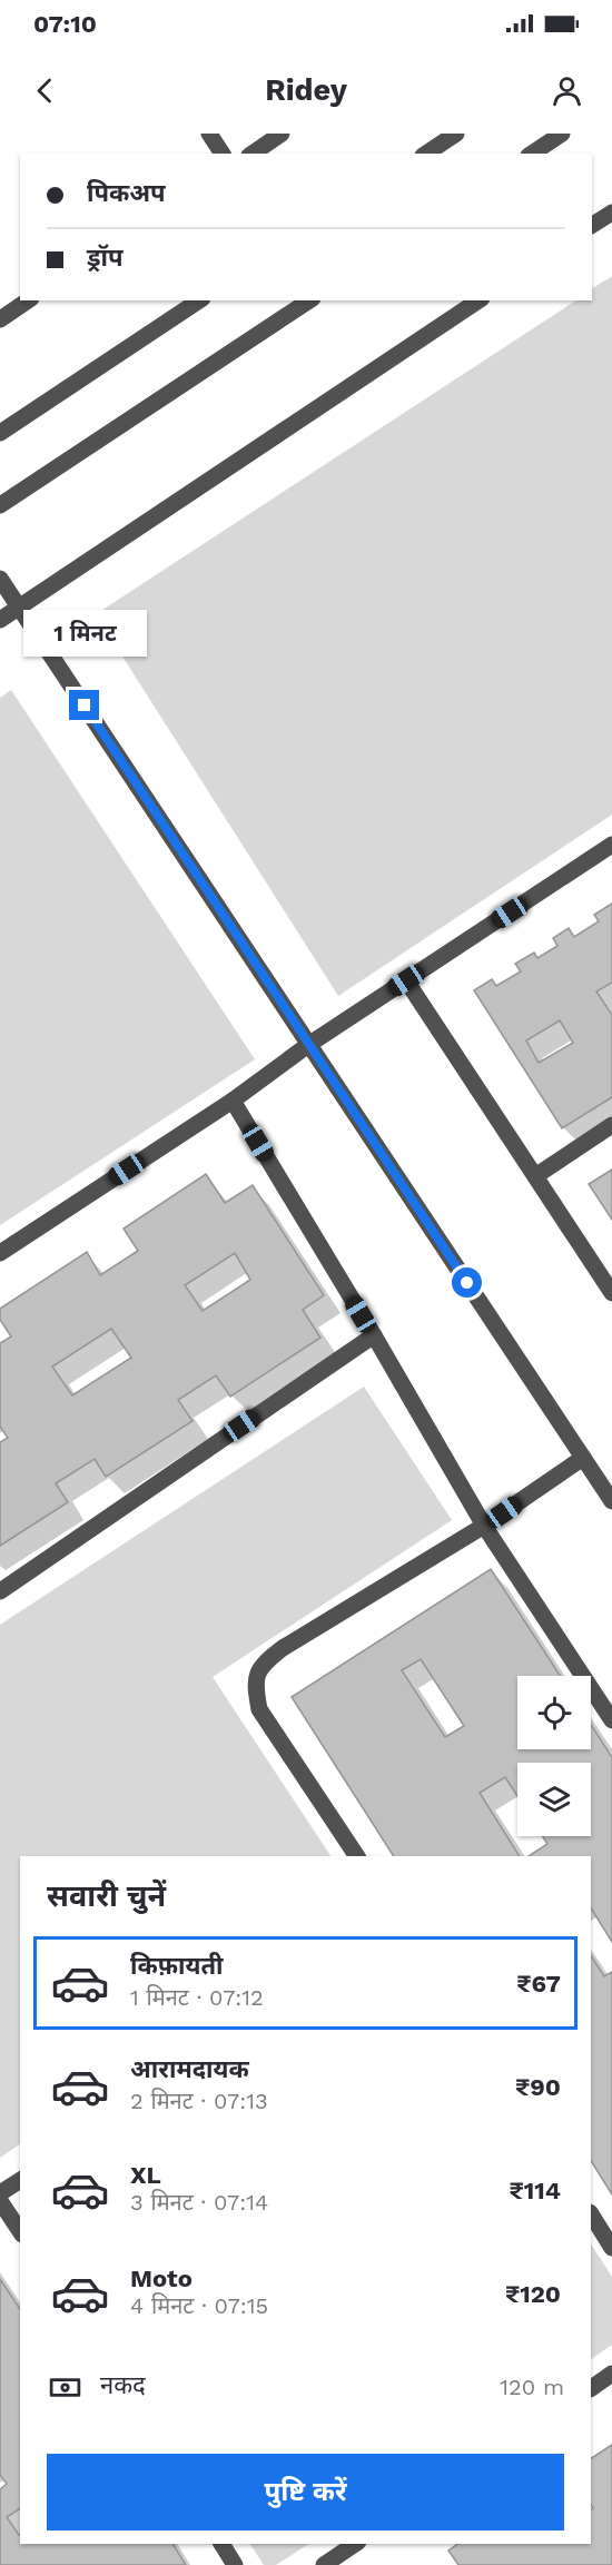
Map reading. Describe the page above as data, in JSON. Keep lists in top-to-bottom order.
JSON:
{
  "page": {
    "status": "07:10",
    "header": "Ridey",
    "banner": ["पिकअप", "ड्रॉप"],
    "bubble": "1 मिनट",
    "heading": "सवारी चुनें",
    "list": [
      {
        "name": "किफ़ायती",
        "note": "1 मिनट · 07:12",
        "value": "₹67"
      },
      {
        "name": "आरामदायक",
        "note": "2 मिनट · 07:13",
        "value": "₹90"
      },
      {
        "name": "XL",
        "note": "3 मिनट · 07:14",
        "value": "₹114"
      },
      {
        "name": "Moto",
        "note": "4 मिनट · 07:15",
        "value": "₹120"
      }
    ],
    "pay": ["नकद", "120 m"],
    "buttons": "पुष्टि करें"
  }
}
